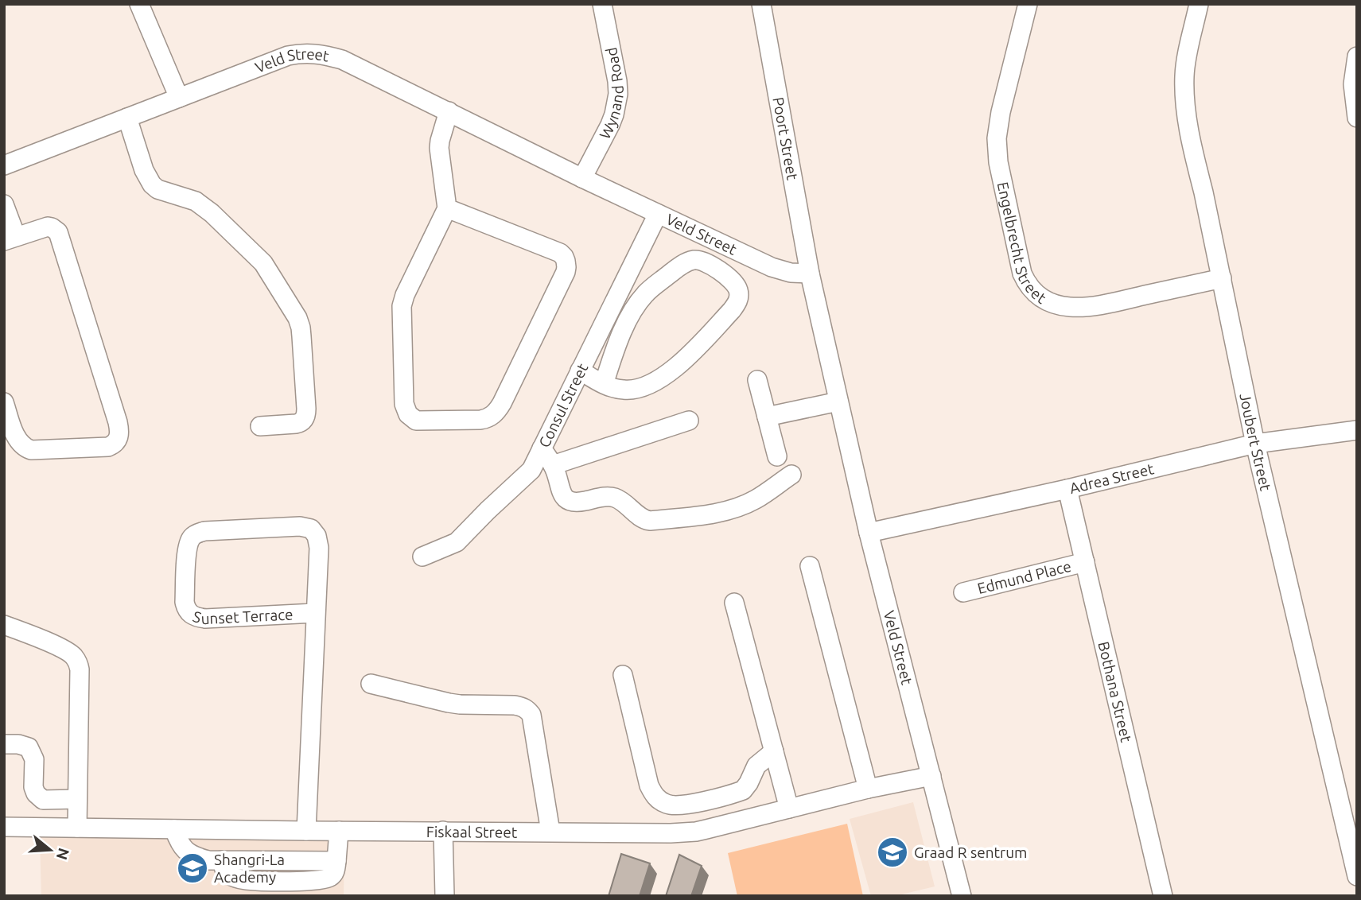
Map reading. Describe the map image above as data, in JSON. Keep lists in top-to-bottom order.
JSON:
{
  "streets": {
    "street": [
      "Veld Street",
      "Wynand Road",
      "Poort Street",
      "Engelbrecht Street",
      "Consul Street",
      "Joubert Street",
      "Adrea Street",
      "Edmund Place",
      "Sunset Terrace",
      "Bothana Street",
      "Fiskaal Street"
    ]
  },
  "crossings": [
    ["Veld Street", "Wynand Road"],
    ["Veld Street", "Poort Street"],
    ["Veld Street", "Consul Street"],
    ["Veld Street", "Adrea Street"],
    ["Veld Street", "Fiskaal Street"],
    ["Engelbrecht Street", "Joubert Street"],
    ["Joubert Street", "Adrea Street"],
    ["Adrea Street", "Bothana Street"],
    ["Edmund Place", "Bothana Street"],
    ["Sunset Terrace", "Fiskaal Street"]
  ],
  "places": {
    "school or university": ["Graad R sentrum", "Shangri-La Academy"]
  },
  "north": "right"
}
